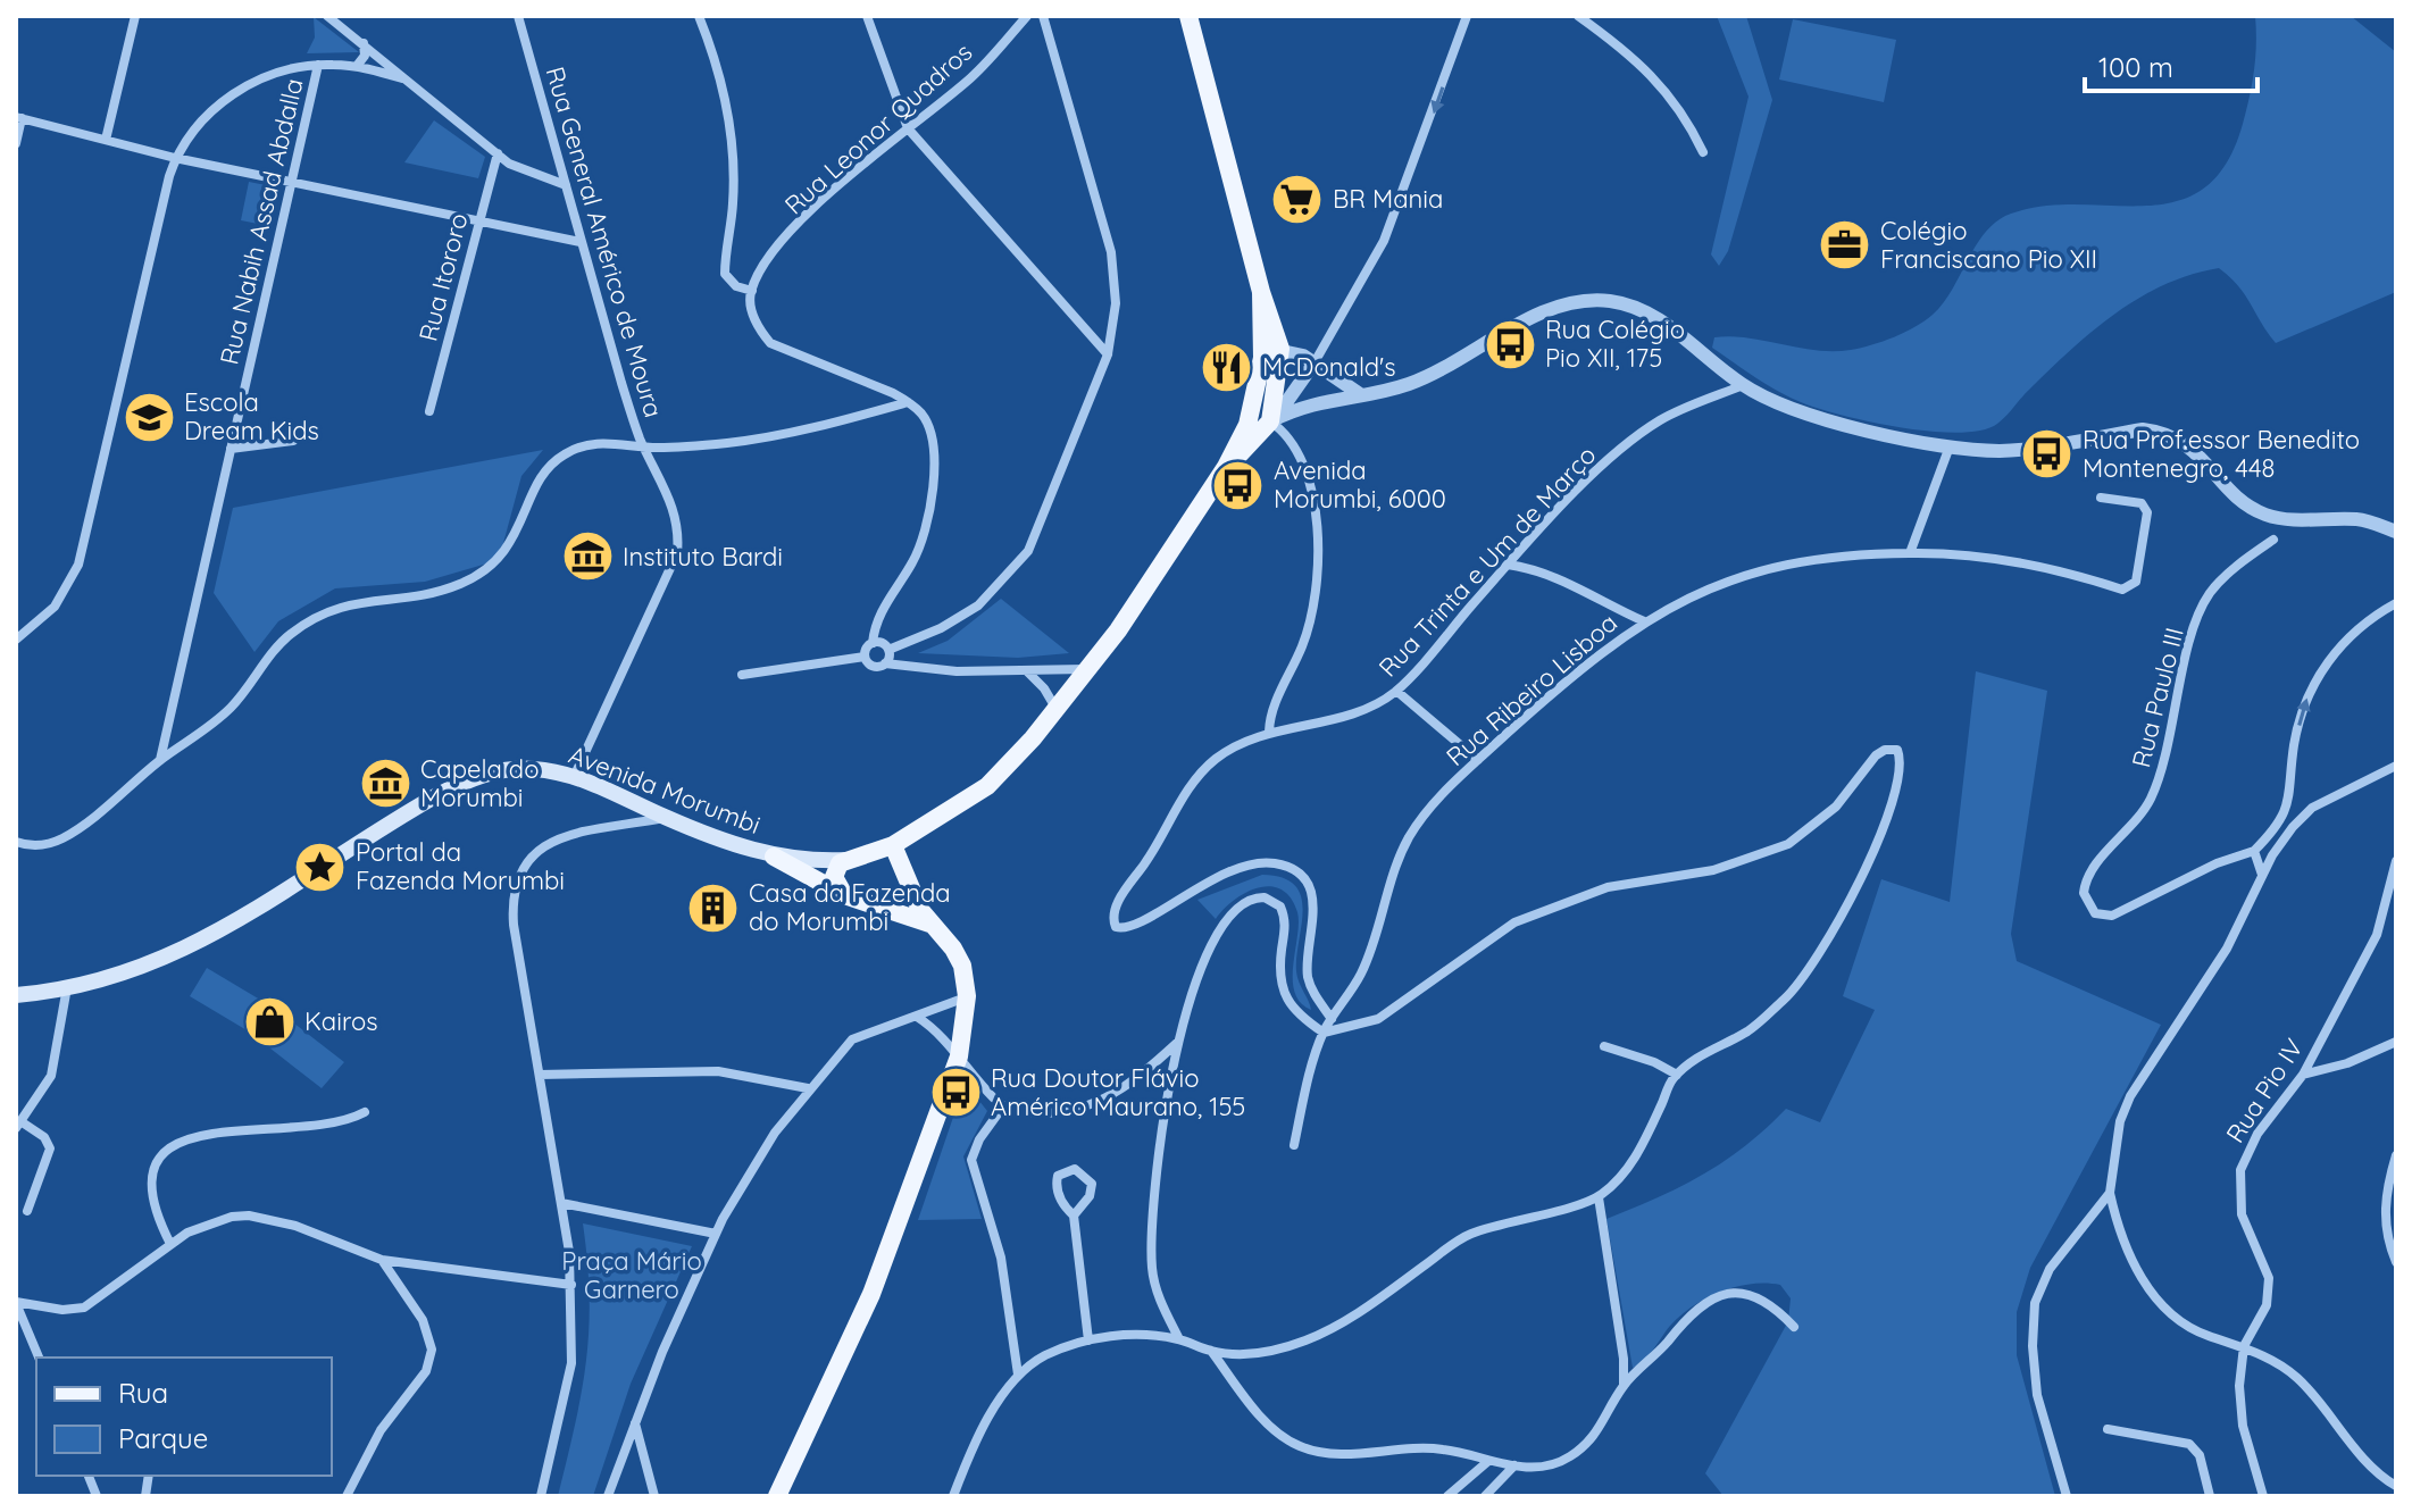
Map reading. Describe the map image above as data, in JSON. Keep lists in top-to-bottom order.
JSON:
{
  "streets": {
    "main road": ["Avenida Morumbi"],
    "street": [
      "Rua Leonor Quadros",
      "Rua Nabih Assad Abdalla",
      "Rua General Américo de Moura",
      "Rua Itororo",
      "Rua Trinta e Um de Março",
      "Rua Ribeiro Lisboa",
      "Rua Paulo III",
      "Rua Pio IV"
    ]
  },
  "crossings": [
    ["Rua General Américo de Moura", "Avenida Morumbi"],
    ["Rua Trinta e Um de Março", "Rua Ribeiro Lisboa"]
  ],
  "parks": ["Praça Mário Garnero"],
  "places": {
    "supermarket": ["BR Mania"],
    "office": ["Colégio Franciscano Pio XII"],
    "bus stop": [
      "Rua Colégio Pio XII, 175",
      "Rua Prof.essor Benedito Montenegro, 448",
      "Avenida Morumbi, 6000",
      "Rua Doutor Flávio Américo Maurano, 155"
    ],
    "restaurant": ["McDonald's"],
    "school or university": ["Escola Dream Kids"],
    "museum": ["Instituto Bardi", "Capela do Morumbi"],
    "place": ["Portal da Fazenda Morumbi"],
    "building": ["Casa da Fazenda do Morumbi"],
    "shop": ["Kairos"]
  },
  "legend": ["Rua", "Parque"],
  "scale_bar": "100 m"
}
